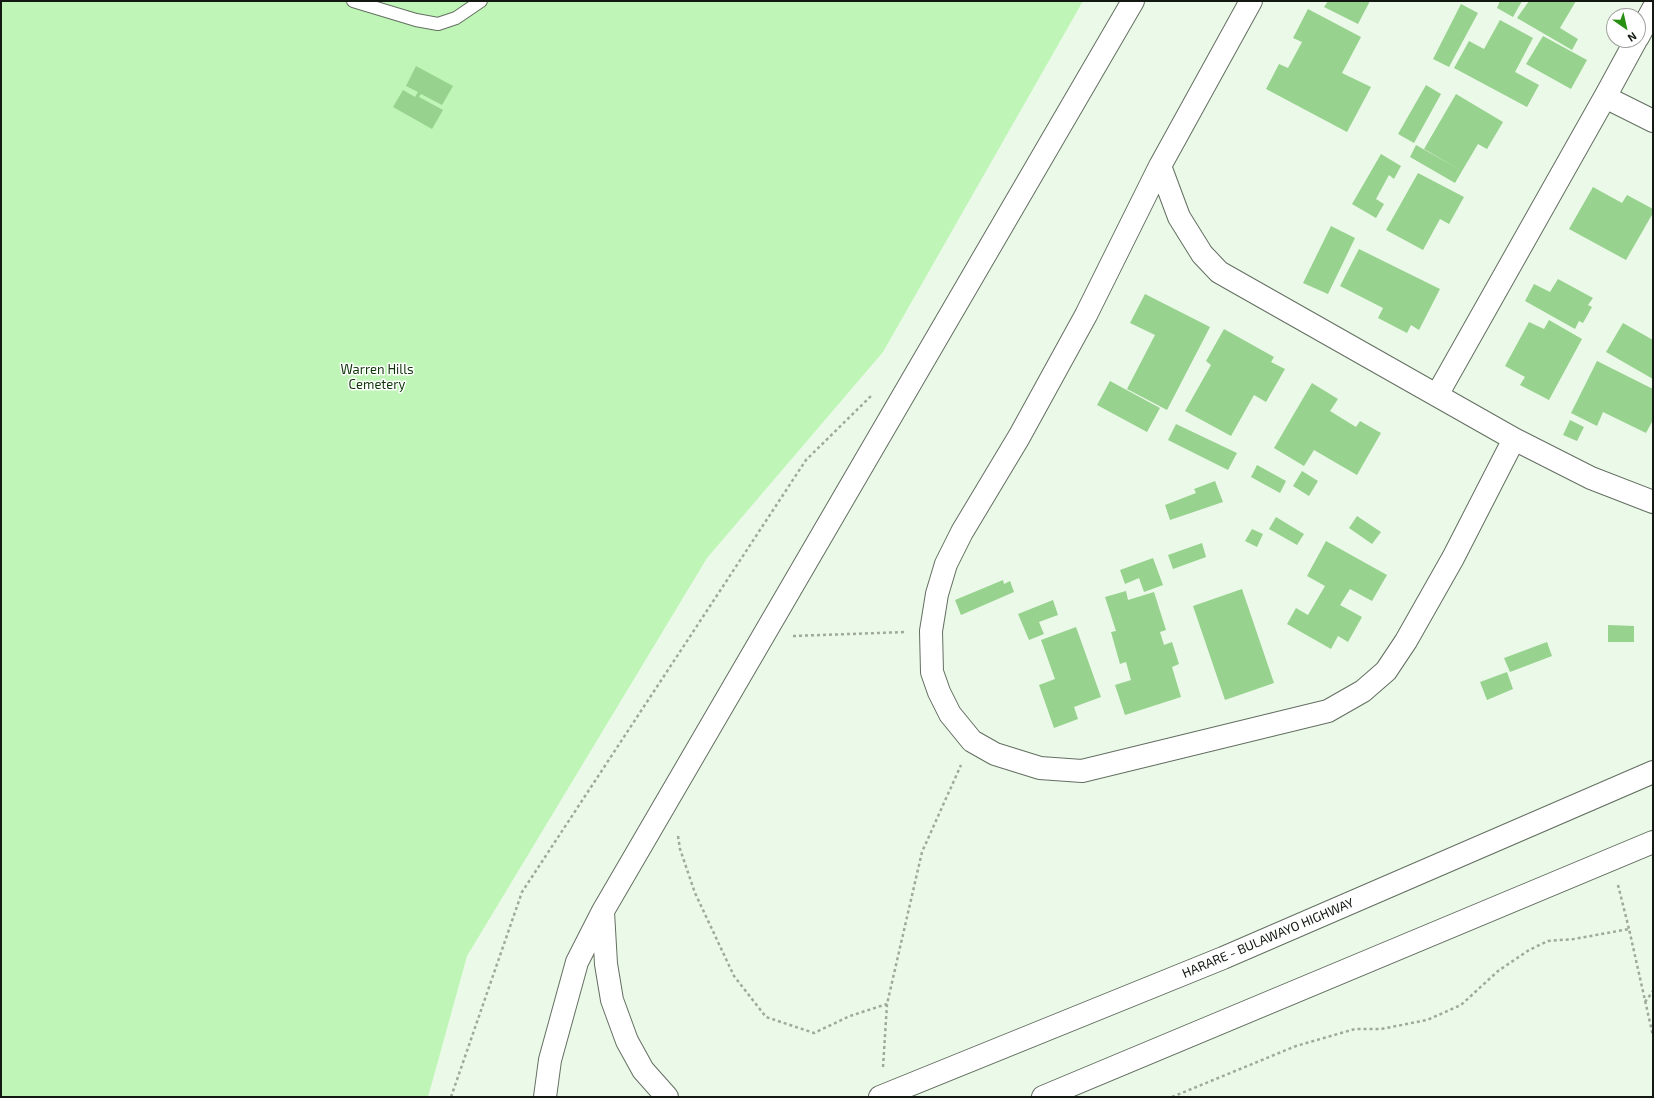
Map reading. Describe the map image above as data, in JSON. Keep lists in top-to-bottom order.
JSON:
{
  "streets": {
    "main road": ["HARARE - BULAWAYO HIGHWAY"]
  },
  "parks": ["Warren Hills Cemetery"],
  "north": "bottom right"
}
